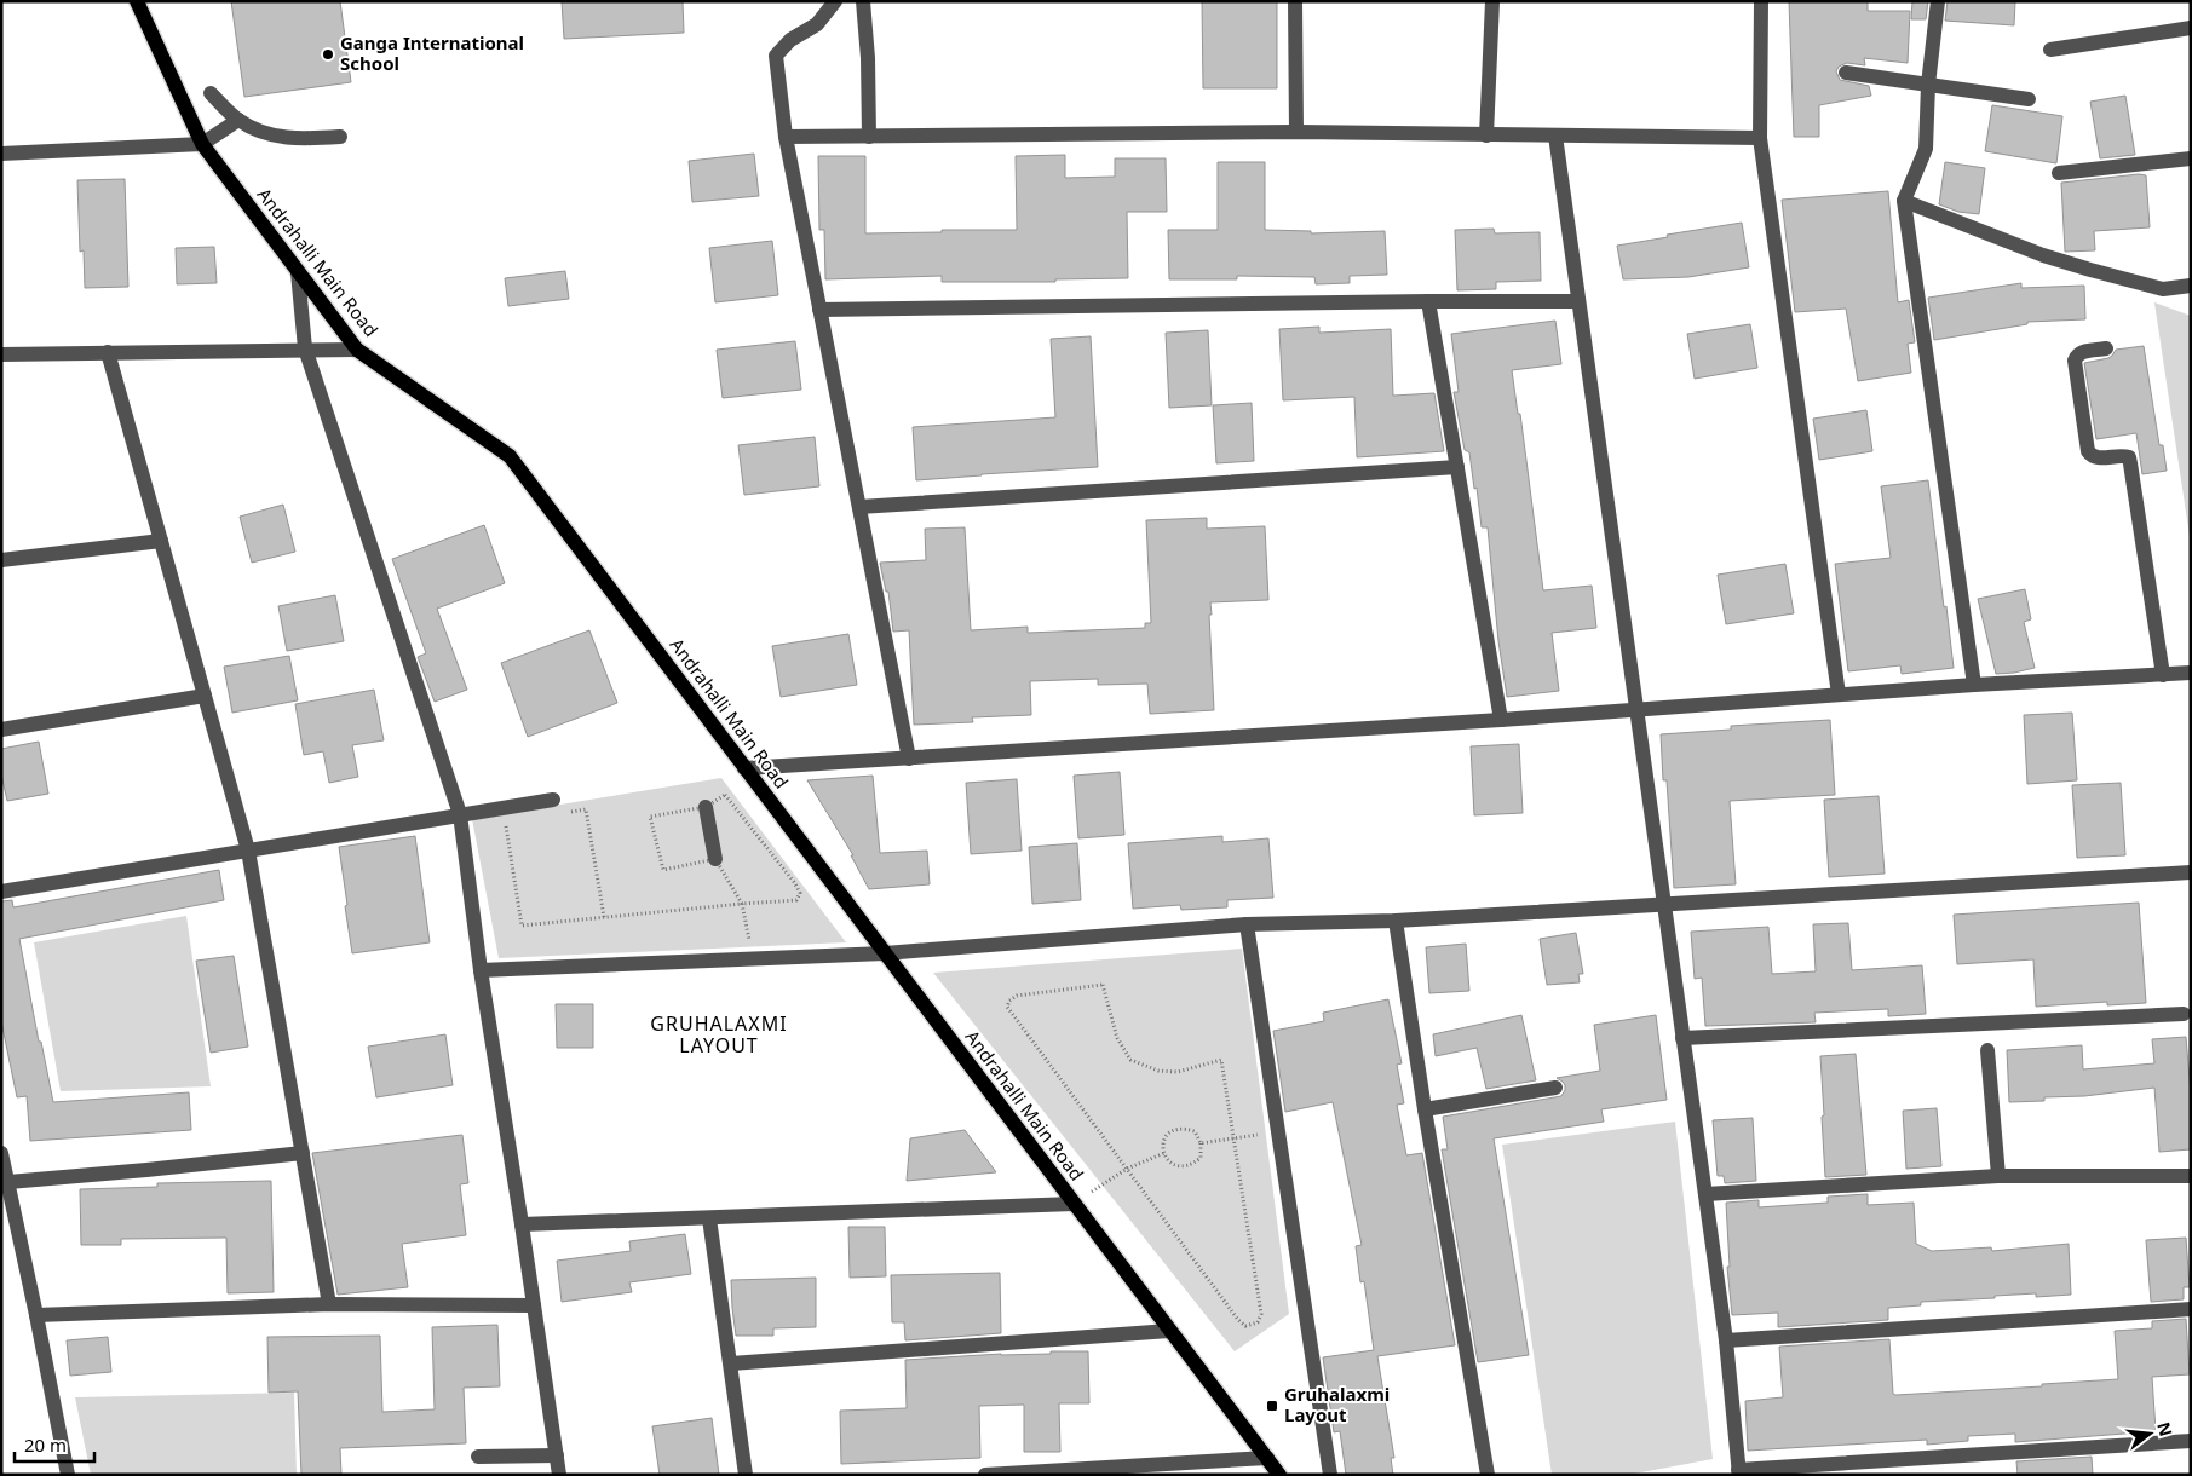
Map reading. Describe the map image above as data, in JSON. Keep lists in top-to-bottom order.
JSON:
{
  "streets": {
    "main road": ["Andrahalli Main Road"]
  },
  "districts": ["GRUHALAXMI LAYOUT"],
  "places": {
    "other": ["Ganga International School"],
    "transit": ["Gruhalaxmi Layout"]
  },
  "scale_bar": "20 m",
  "north": "right"
}
